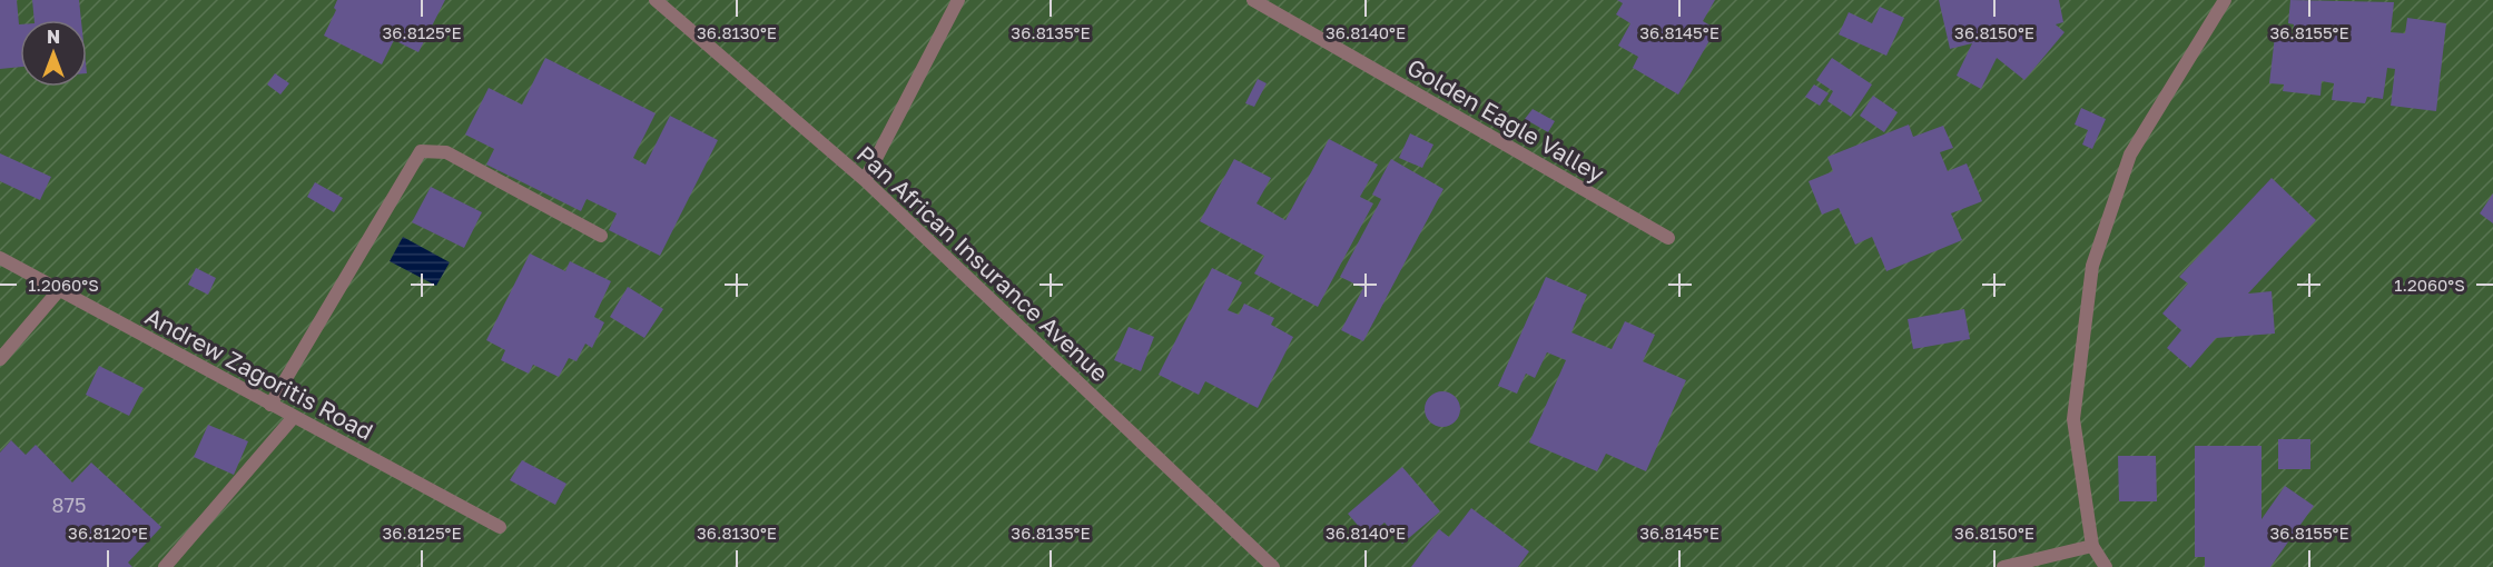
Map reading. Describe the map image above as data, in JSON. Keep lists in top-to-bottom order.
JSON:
{
  "streets": {
    "street": ["Golden Eagle Valley", "Pan African Insurance Avenue", "Andrew Zagoritis Road"]
  },
  "house_numbers": ["875"],
  "north": "top",
  "coordinates": [
    "36.8125°E",
    "36.8130°E",
    "36.8135°E",
    "36.8140°E",
    "36.8145°E",
    "36.8150°E",
    "36.8155°E",
    "1.2060°S",
    "36.8120°E"
  ]
}
